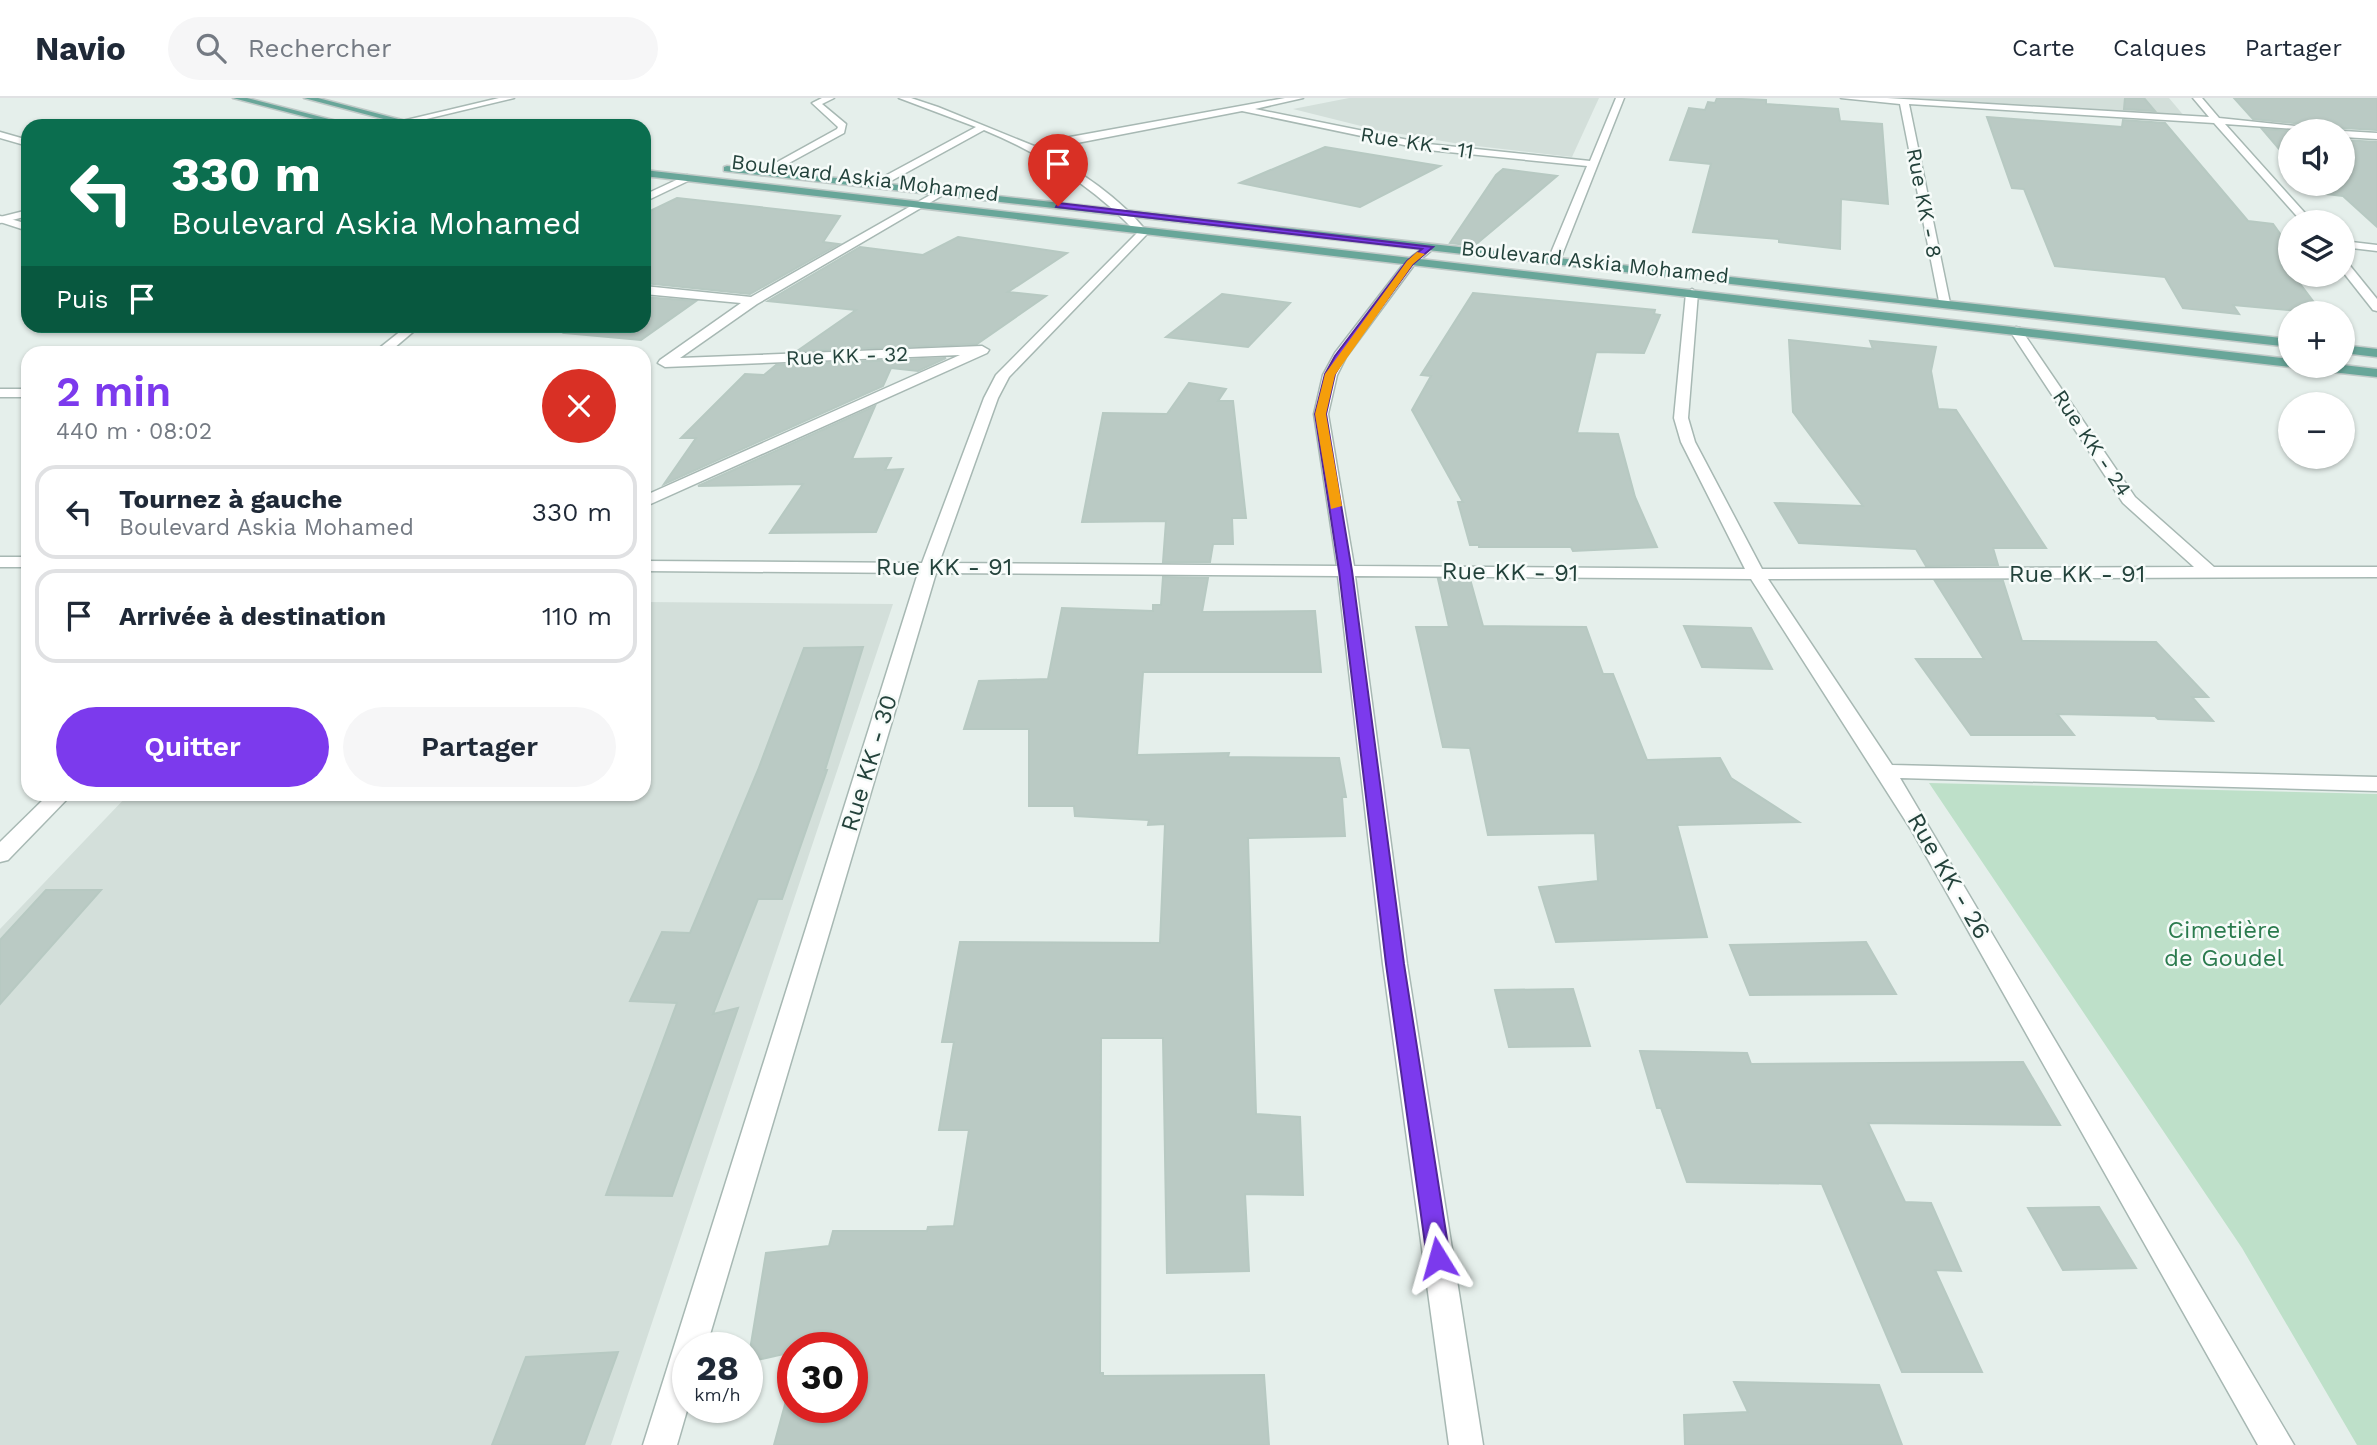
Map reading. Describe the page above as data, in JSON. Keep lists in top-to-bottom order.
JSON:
{
  "streets": {
    "main road": ["Boulevard Askia Mohamed"],
    "street": [
      "Rue KK - 11",
      "Rue KK - 8",
      "Rue KK - 32",
      "Rue KK - 24",
      "Rue KK - 91",
      "Rue KK - 30",
      "Rue KK - 26"
    ]
  },
  "crossings": [
    ["Boulevard Askia Mohamed", "Rue KK - 8"],
    ["Boulevard Askia Mohamed", "Rue KK - 32"],
    ["Boulevard Askia Mohamed", "Rue KK - 24"],
    ["Boulevard Askia Mohamed", "Rue KK - 30"],
    ["Boulevard Askia Mohamed", "Rue KK - 26"],
    ["Rue KK - 24", "Rue KK - 91"],
    ["Rue KK - 91", "Rue KK - 30"],
    ["Rue KK - 91", "Rue KK - 26"]
  ],
  "parks": ["Cimetière de Goudel"],
  "page": {
    "header": "Navio",
    "search": "Rechercher",
    "nav": ["Carte", "Calques", "Partager"],
    "map_buttons": ["+", "−"],
    "turn": ["330 m", "Boulevard Askia Mohamed"],
    "then": "Puis",
    "heading": ["2 min", "440 m · 08:02"],
    "list": [
      {
        "name": "Tournez à gauche",
        "note": "Boulevard Askia Mohamed",
        "value": "330 m"
      },
      {
        "name": "Arrivée à destination",
        "value": "110 m"
      }
    ],
    "buttons": ["Quitter", "Partager"],
    "speed": "28 km/h",
    "limit": "30"
  }
}
